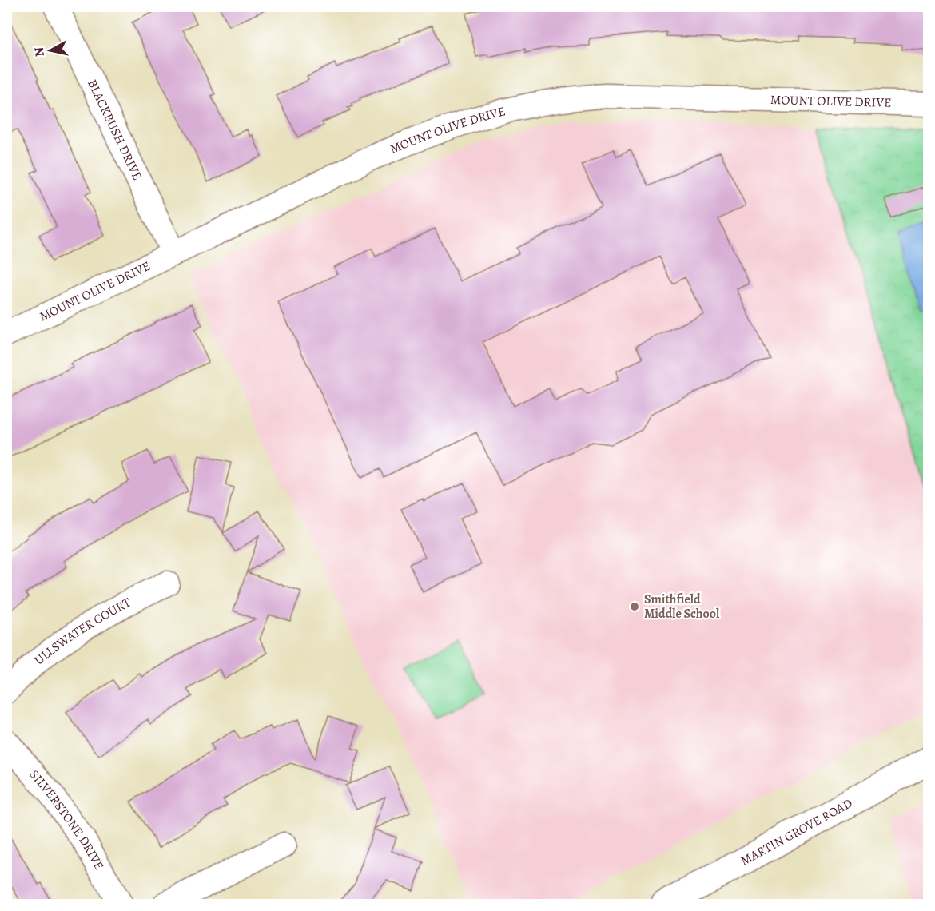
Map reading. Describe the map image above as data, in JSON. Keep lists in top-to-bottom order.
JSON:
{
  "streets": {
    "main road": ["MARTIN GROVE ROAD"],
    "street": [
      "MOUNT OLIVE DRIVE",
      "BLACKBUSH DRIVE",
      "ULLSWATER COURT",
      "SILVERSTONE DRIVE"
    ]
  },
  "crossings": [
    ["MOUNT OLIVE DRIVE", "BLACKBUSH DRIVE"]
  ],
  "places": ["Smithfield Middle School"],
  "north": "left"
}
